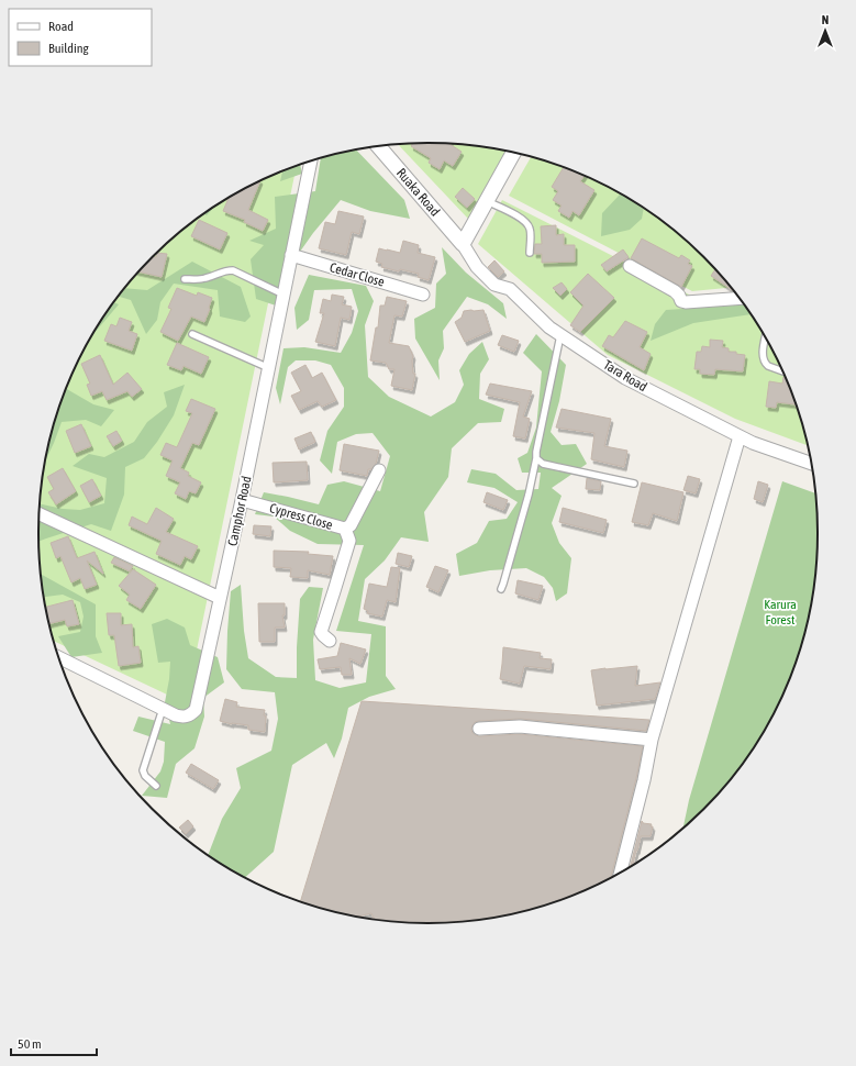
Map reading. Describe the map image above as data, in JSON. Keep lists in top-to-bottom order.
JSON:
{
  "streets": {
    "street": [
      "Ruaka Road",
      "Cedar Close",
      "Tara Road",
      "Camphor Road",
      "Cypress Close"
    ]
  },
  "crossings": [
    ["Ruaka Road", "Tara Road"],
    ["Cedar Close", "Camphor Road"],
    ["Camphor Road", "Cypress Close"]
  ],
  "parks": ["Karura Forest"],
  "legend": ["Road", "Building"],
  "scale_bar": "50 m",
  "north": "top"
}
